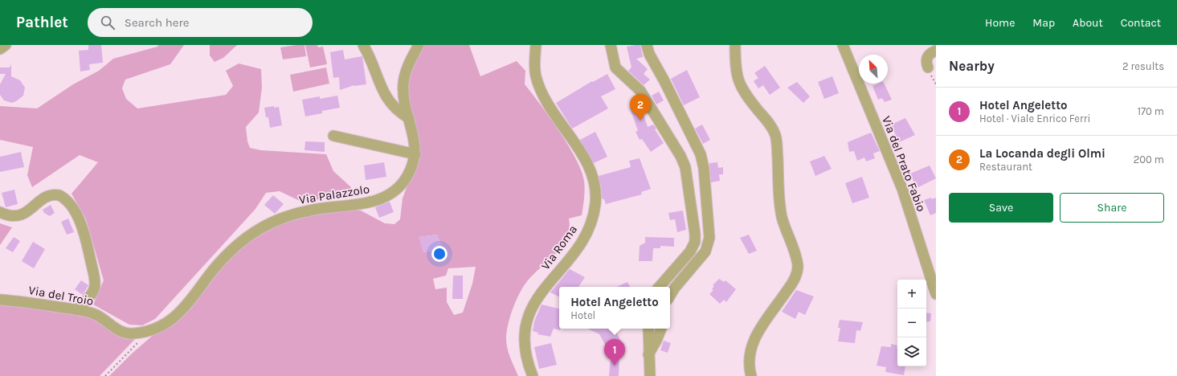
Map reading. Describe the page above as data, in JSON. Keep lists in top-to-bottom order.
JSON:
{
  "streets": {
    "street": [
      "Via del Prato Fabio",
      "Via Palazzolo",
      "Via Roma",
      "Via del Troio"
    ]
  },
  "crossings": [
    ["Via Palazzolo", "Via del Troio"]
  ],
  "north": "top left",
  "page": {
    "header": "Pathlet",
    "search": "Search here",
    "nav": [
      "Home",
      "Map",
      "About",
      "Contact"
    ],
    "heading": ["Nearby", "2 results"],
    "list": [
      {
        "mark": "1",
        "name": "Hotel Angeletto",
        "note": "Hotel · Viale Enrico Ferri",
        "value": "170 m"
      },
      {
        "mark": "2",
        "name": "La Locanda degli Olmi",
        "note": "Restaurant",
        "value": "200 m"
      }
    ],
    "pins": ["2", "1"],
    "buttons": ["Save", "Share"],
    "map_buttons": ["+", "−"],
    "popup": ["Hotel Angeletto", "Hotel"]
  }
}
